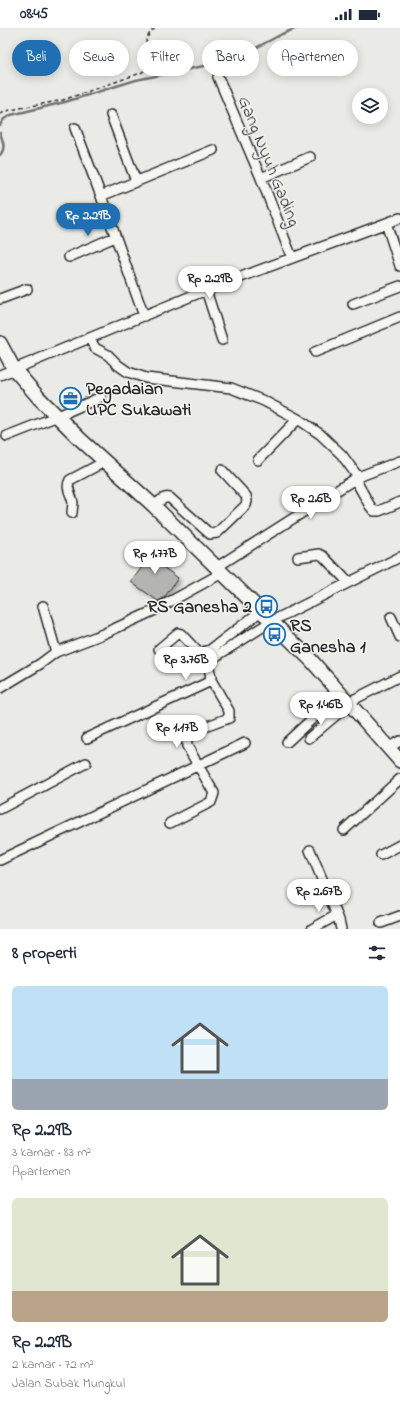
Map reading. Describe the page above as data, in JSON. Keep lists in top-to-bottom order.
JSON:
{
  "streets": {
    "street": ["Gang Nyuh Gading"]
  },
  "places": {
    "office": ["Pegadaian UPC Sukawati"],
    "bus stop": ["RS Ganesha 2", "RS Ganesha 1"]
  },
  "page": {
    "status": "08:45",
    "chip": [
      "Beli",
      "Sewa",
      "Filter",
      "Baru",
      "Apartemen"
    ],
    "price": [
      "Rp 2.29B",
      "Rp 2.29B",
      "Rp 2.6B",
      "Rp 1.77B",
      "Rp 3.76B",
      "Rp 1.46B",
      "Rp 1.17B",
      "Rp 2.67B"
    ],
    "heading": "8 properti",
    "list": [
      {
        "name": "Rp 2.29B",
        "note": "3 kamar · 83 m² · Apartemen"
      },
      {
        "name": "Rp 2.29B",
        "note": "2 kamar · 72 m² · Jalan Subak Mungkul"
      }
    ]
  }
}
